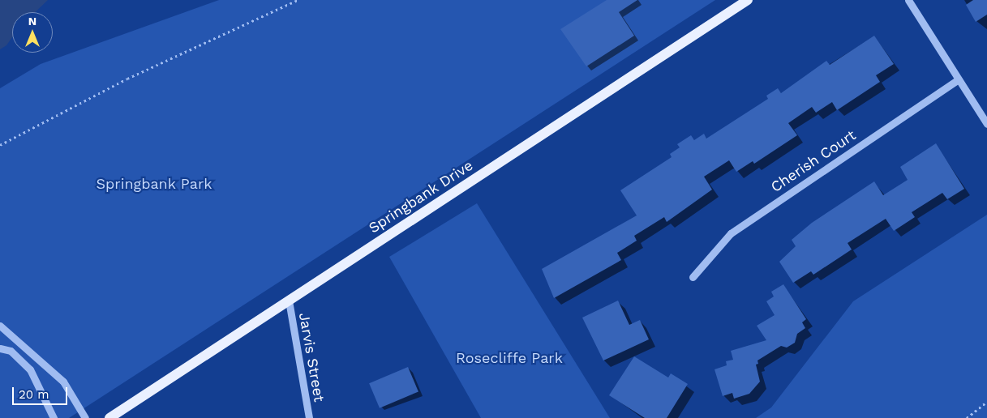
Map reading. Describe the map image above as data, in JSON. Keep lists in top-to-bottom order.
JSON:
{
  "streets": {
    "main road": ["Springbank Drive"],
    "street": ["Cherish Court", "Jarvis Street"]
  },
  "crossings": [
    ["Springbank Drive", "Jarvis Street"]
  ],
  "parks": ["Springbank Park", "Rosecliffe Park"],
  "scale_bar": "20 m",
  "north": "top"
}
